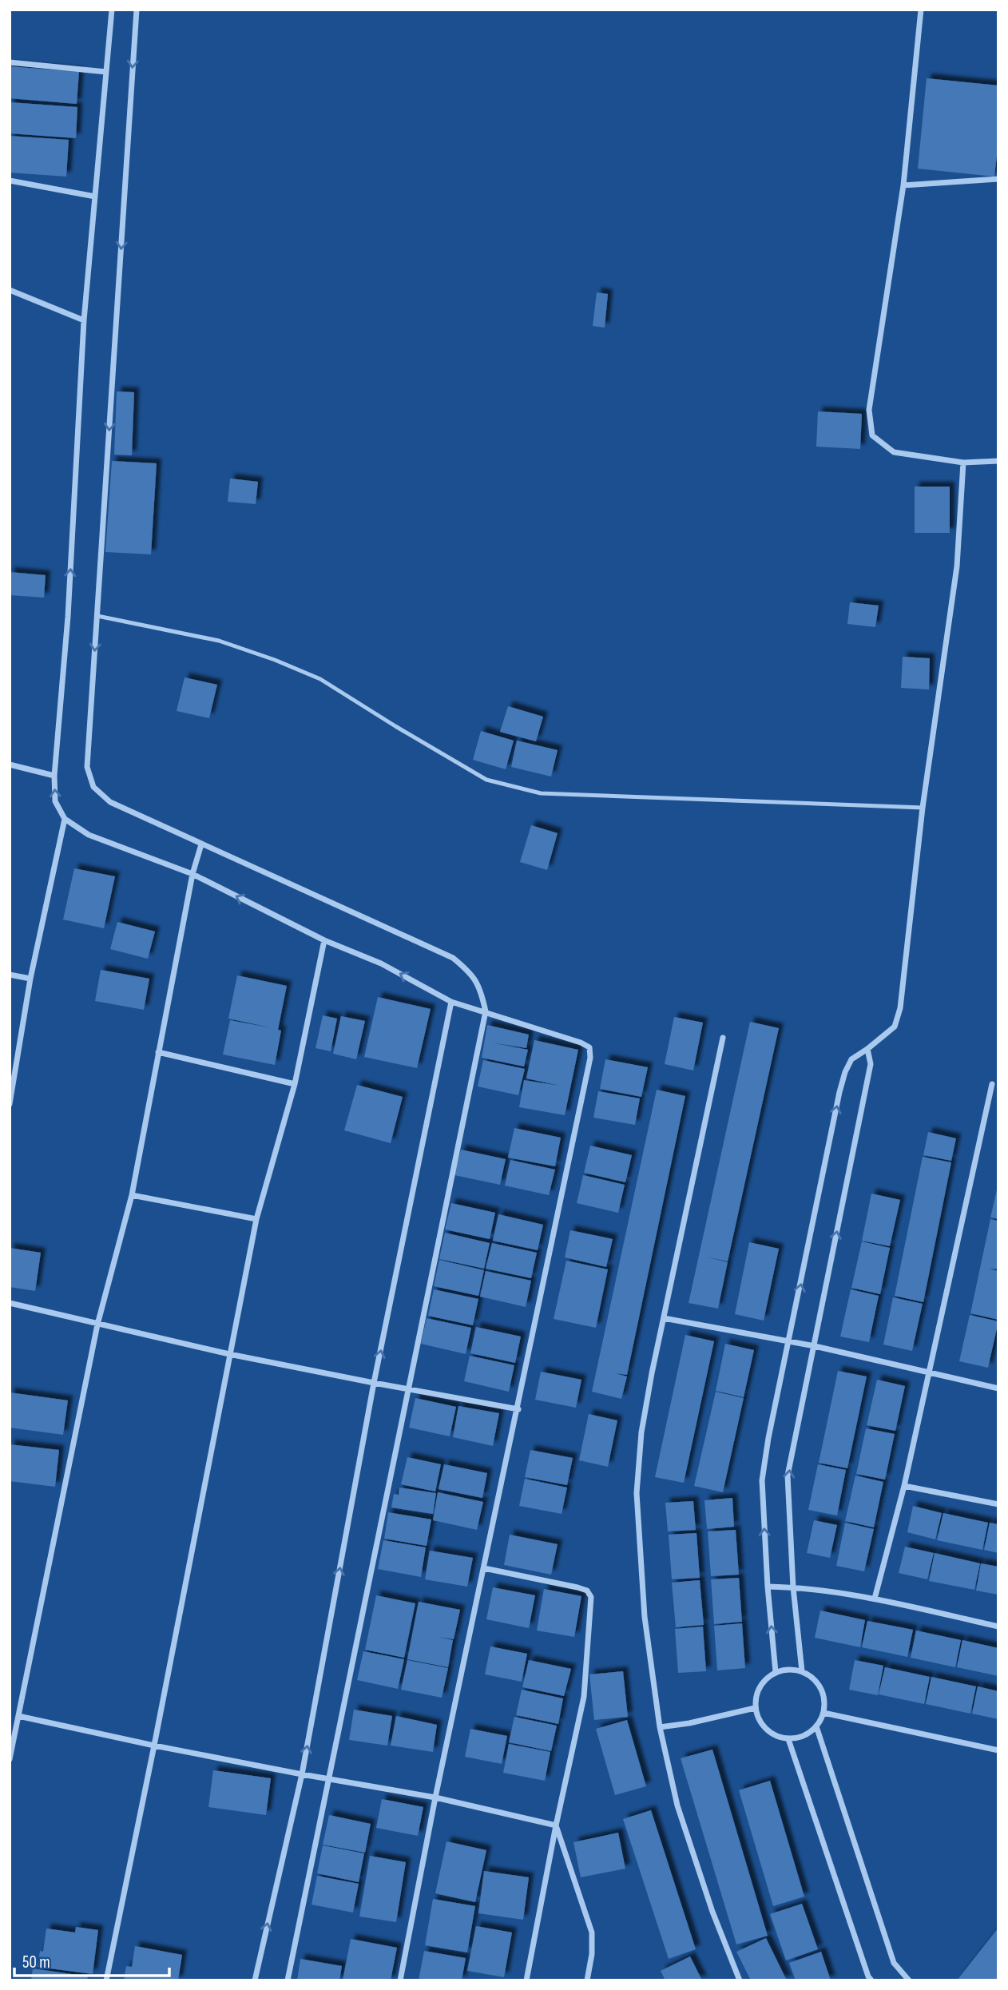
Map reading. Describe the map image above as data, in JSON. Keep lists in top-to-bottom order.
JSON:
{
  "scale_bar": "50 m"
}
